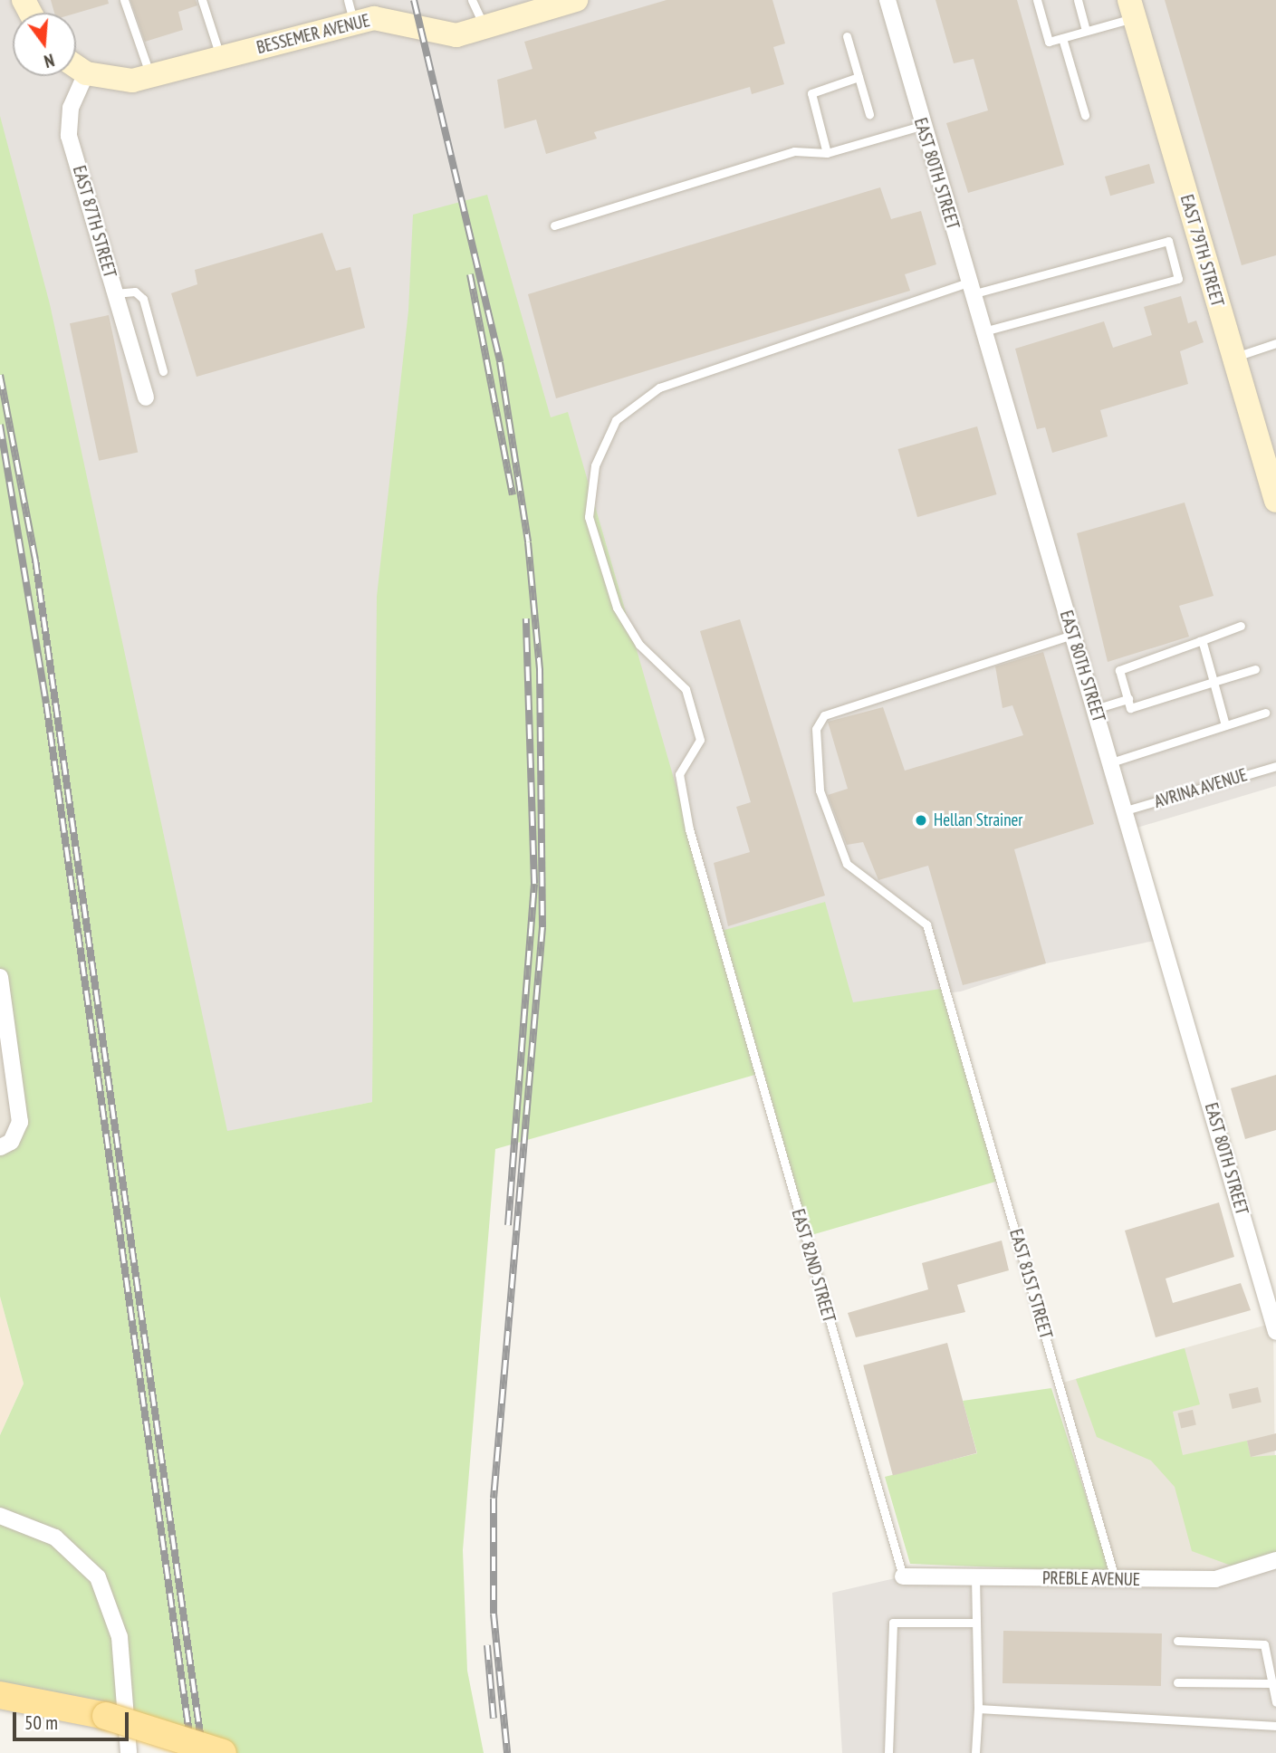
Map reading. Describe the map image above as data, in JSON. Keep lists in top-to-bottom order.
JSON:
{
  "streets": {
    "street": [
      "BESSEMER AVENUE",
      "EAST 80TH STREET",
      "EAST 87TH STREET",
      "EAST 79TH STREET",
      "PREBLE AVENUE"
    ],
    "lane": ["AVRINA AVENUE", "EAST 82ND STREET", "EAST 81ST STREET"]
  },
  "crossings": [
    ["BESSEMER AVENUE", "EAST 87TH STREET"],
    ["EAST 80TH STREET", "AVRINA AVENUE"],
    ["EAST 80TH STREET", "EAST 82ND STREET"],
    ["EAST 80TH STREET", "EAST 81ST STREET"],
    ["EAST 82ND STREET", "PREBLE AVENUE"],
    ["EAST 81ST STREET", "PREBLE AVENUE"]
  ],
  "places": ["Hellan Strainer"],
  "scale_bar": "50 m",
  "north": "bottom"
}
